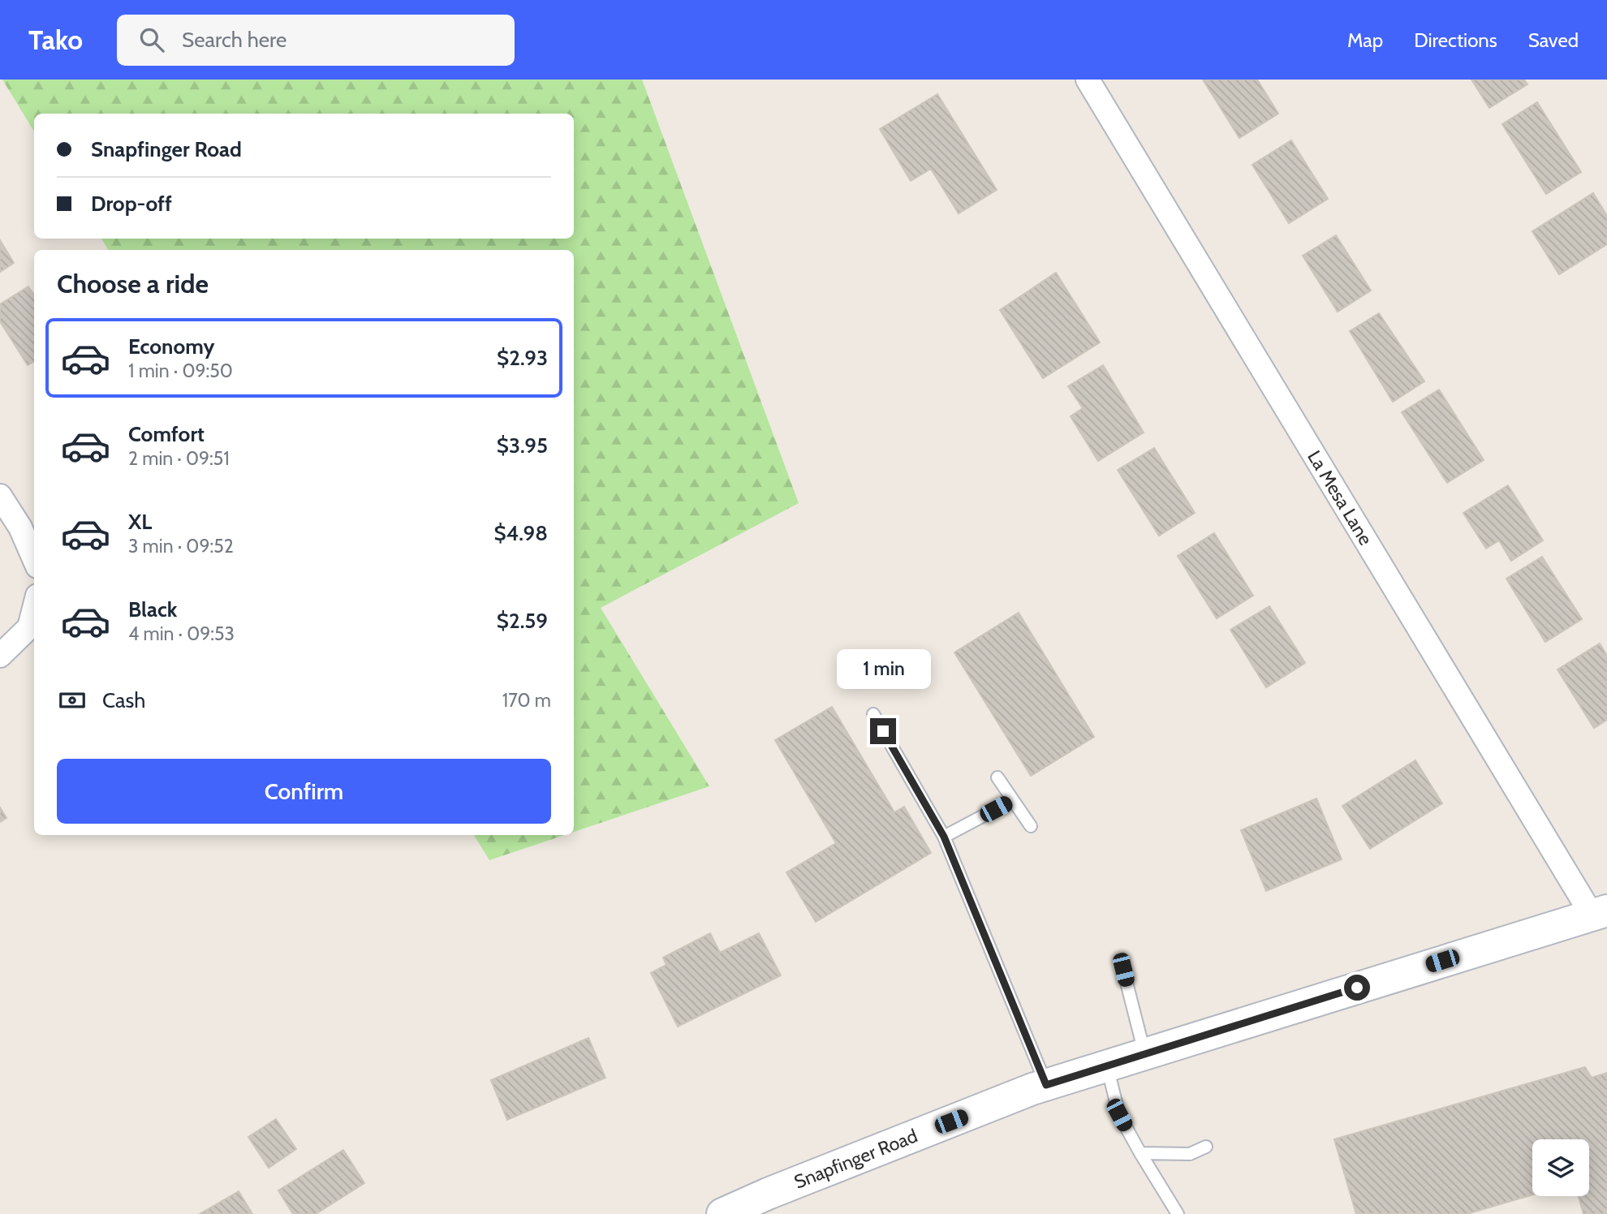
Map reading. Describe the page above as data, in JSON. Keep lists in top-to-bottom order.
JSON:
{
  "streets": {
    "street": ["La Mesa Lane", "Snapfinger Road"]
  },
  "crossings": [
    ["La Mesa Lane", "Snapfinger Road"]
  ],
  "page": {
    "header": "Tako",
    "search": "Search here",
    "nav": ["Map", "Directions", "Saved"],
    "banner": ["Snapfinger Road", "Drop-off"],
    "heading": "Choose a ride",
    "list": [
      {
        "name": "Economy",
        "note": "1 min · 09:50",
        "value": "$2.93"
      },
      {
        "name": "Comfort",
        "note": "2 min · 09:51",
        "value": "$3.95"
      },
      {
        "name": "XL",
        "note": "3 min · 09:52",
        "value": "$4.98"
      },
      {
        "name": "Black",
        "note": "4 min · 09:53",
        "value": "$2.59"
      }
    ],
    "bubble": "1 min",
    "pay": ["Cash", "170 m"],
    "buttons": "Confirm"
  }
}
